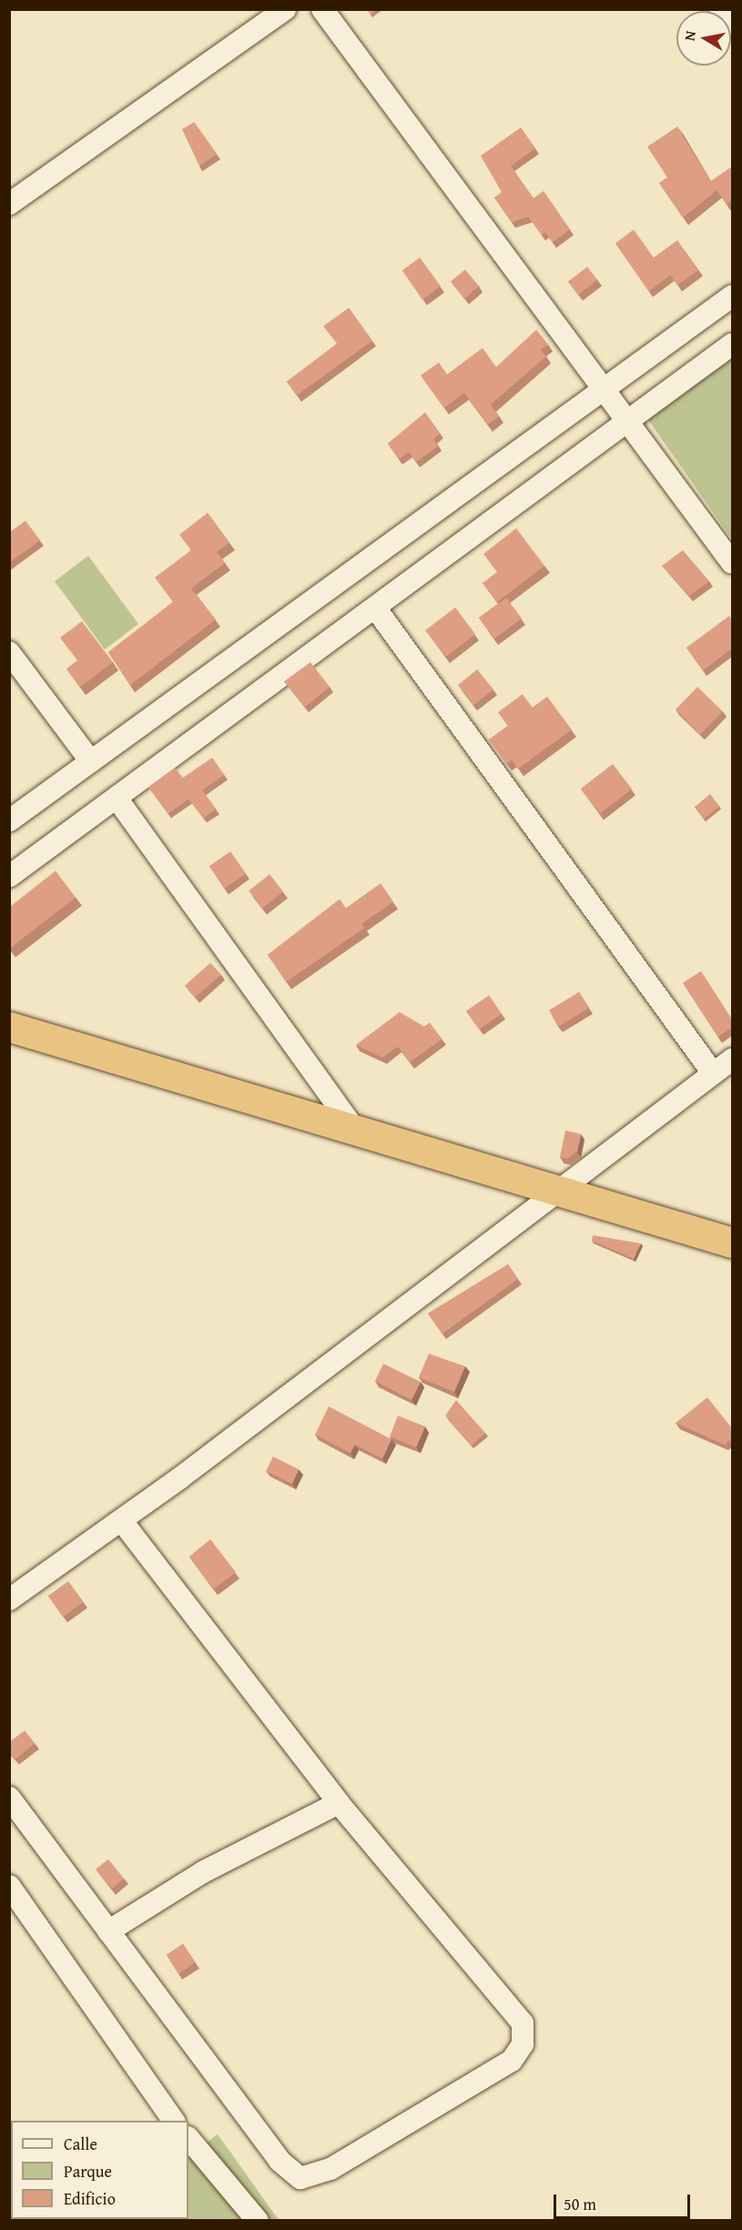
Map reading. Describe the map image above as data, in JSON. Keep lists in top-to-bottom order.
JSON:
{
  "legend": ["Calle", "Parque", "Edificio"],
  "scale_bar": "50 m",
  "north": "left"
}
